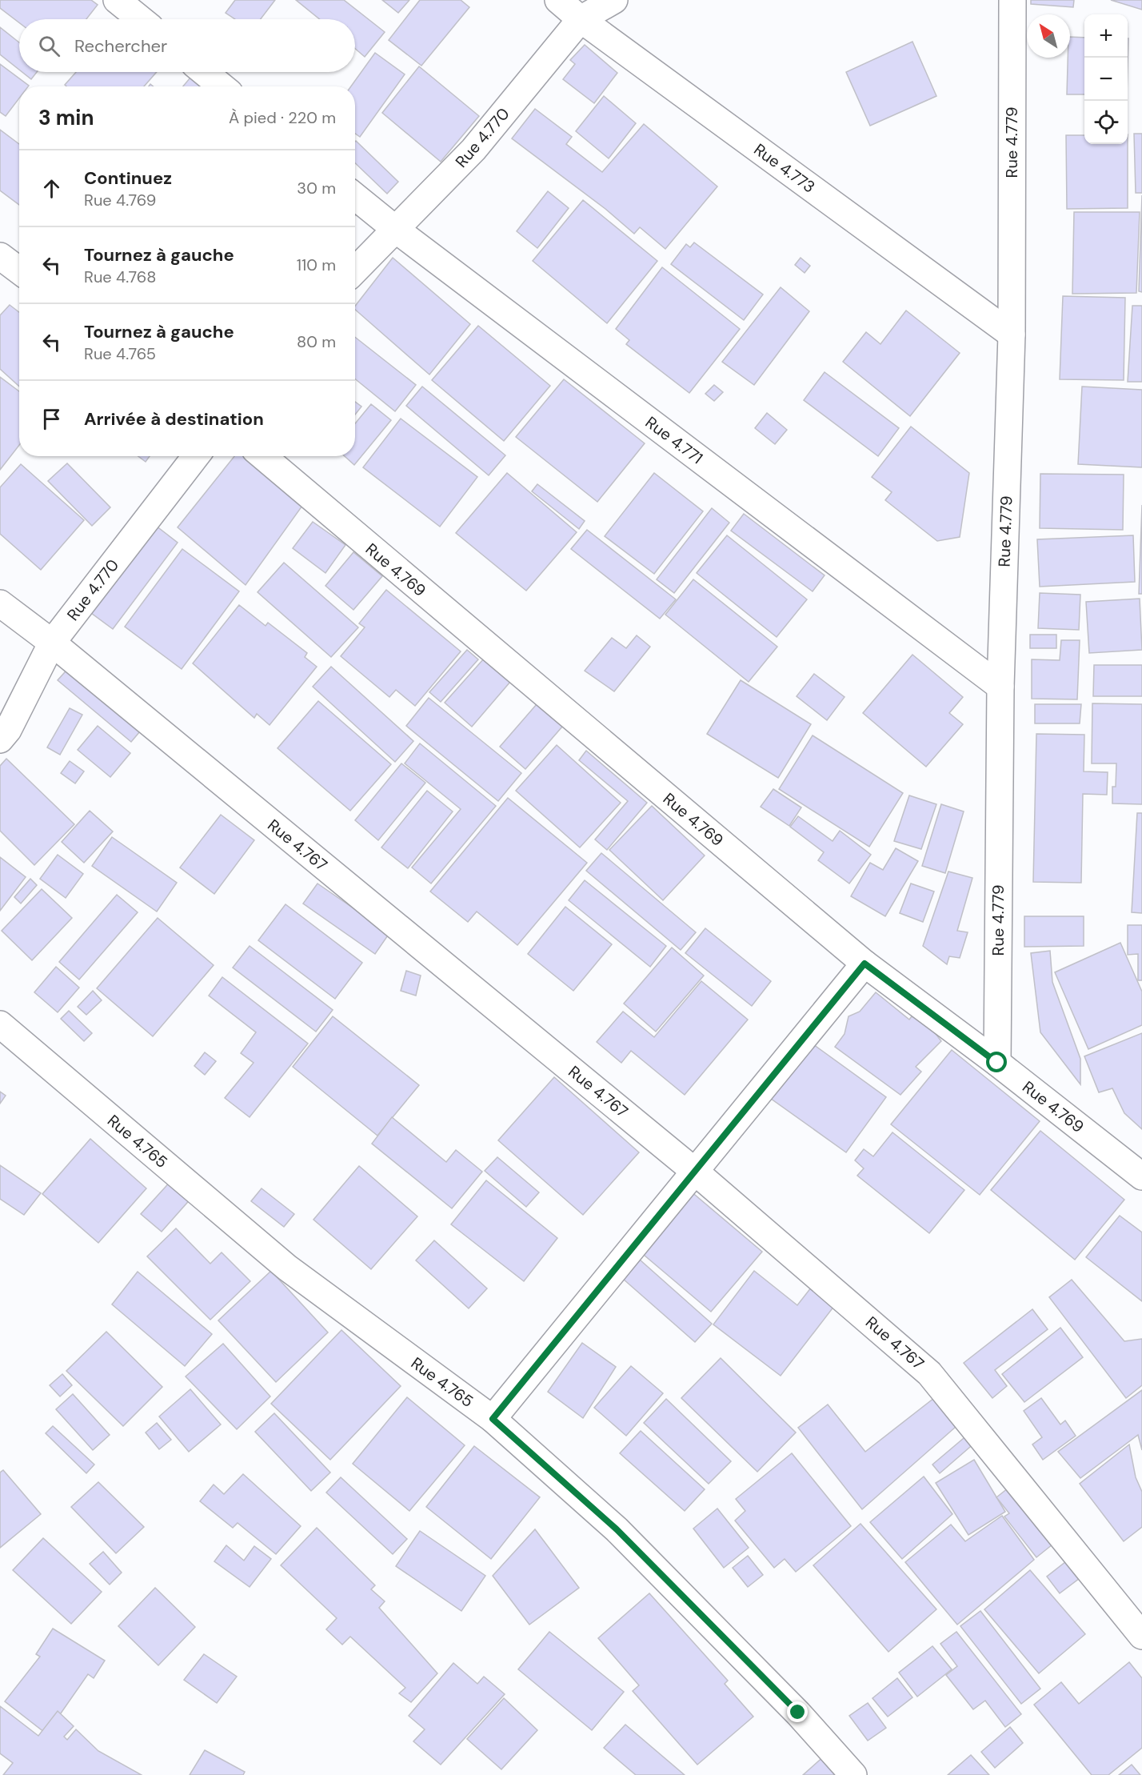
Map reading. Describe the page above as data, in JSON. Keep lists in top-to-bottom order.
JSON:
{
  "streets": {
    "street": [
      "Rue 4.770",
      "Rue 4.779",
      "Rue 4.773",
      "Rue 4.771",
      "Rue 4.769",
      "Rue 4.767",
      "Rue 4.765"
    ]
  },
  "crossings": [
    ["Rue 4.770", "Rue 4.773"],
    ["Rue 4.770", "Rue 4.771"],
    ["Rue 4.770", "Rue 4.767"],
    ["Rue 4.779", "Rue 4.773"],
    ["Rue 4.779", "Rue 4.771"],
    ["Rue 4.779", "Rue 4.769"]
  ],
  "north": "top left",
  "page": {
    "map_buttons": ["+", "−"],
    "search": "Rechercher",
    "heading": ["3 min", "À pied · 220 m"],
    "list": [
      ["Continuez", "Rue 4.769", "30 m"],
      ["Tournez à gauche", "Rue 4.768", "110 m"],
      ["Tournez à gauche", "Rue 4.765", "80 m"],
      "Arrivée à destination"
    ]
  }
}
